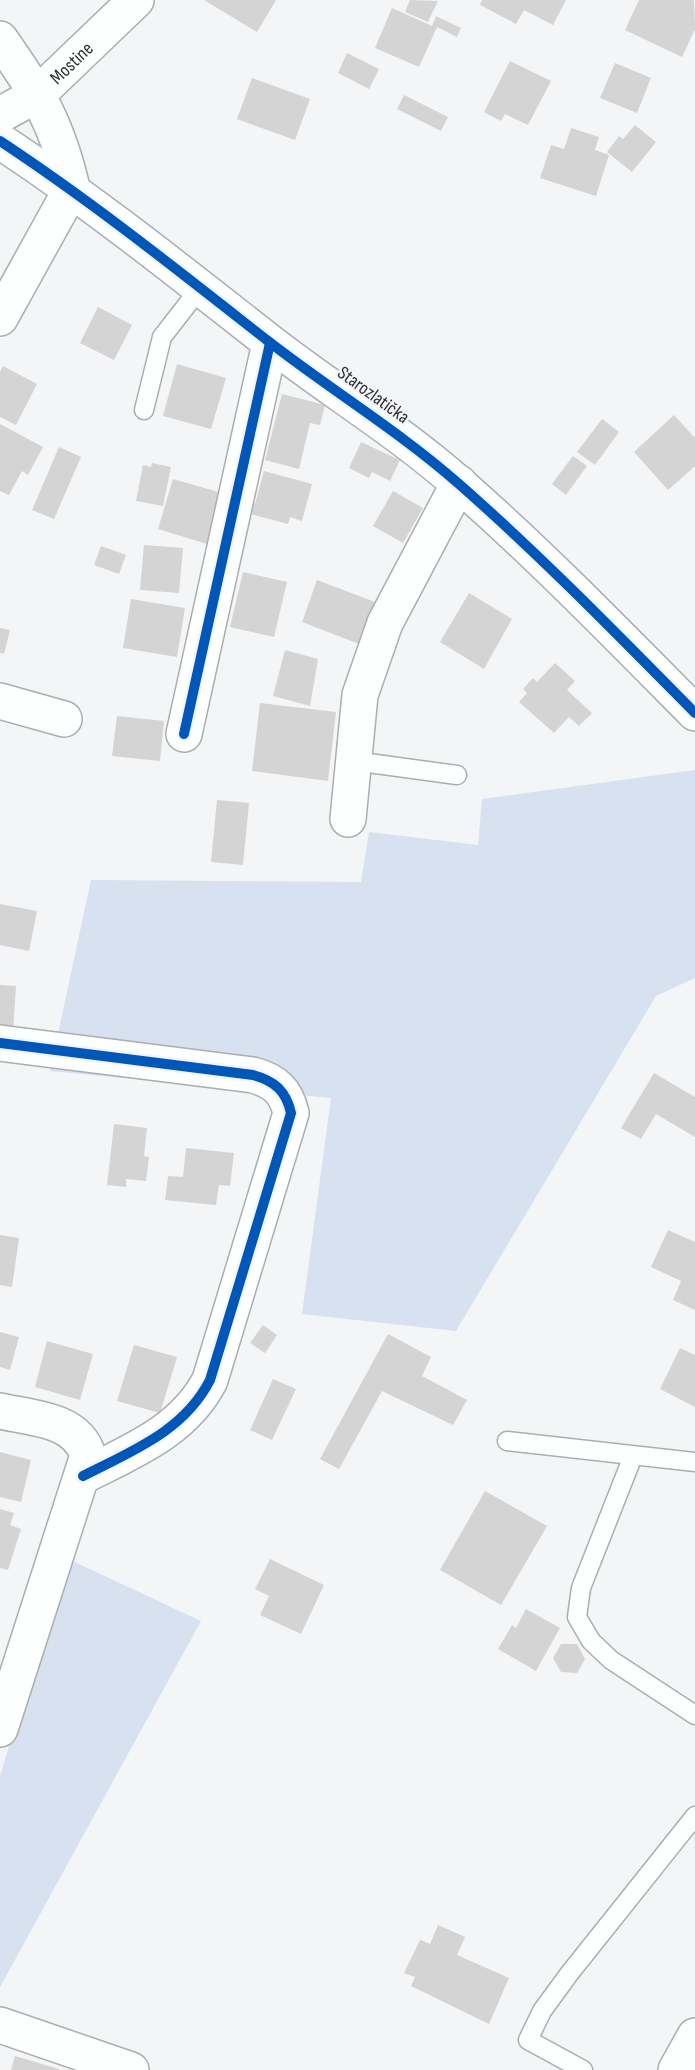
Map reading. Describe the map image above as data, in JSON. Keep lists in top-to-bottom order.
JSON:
{
  "streets": {
    "street": ["Mostine", "Starozlatička"]
  }
}
